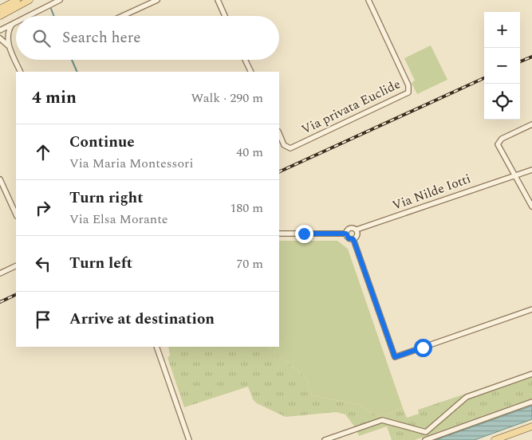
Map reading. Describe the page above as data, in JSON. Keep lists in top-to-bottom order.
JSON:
{
  "streets": {
    "street": ["Via privata Euclide", "Via Nilde Iotti"]
  },
  "page": {
    "map_buttons": ["+", "−"],
    "search": "Search here",
    "heading": ["4 min", "Walk · 290 m"],
    "list": [
      ["Continue", "Via Maria Montessori", "40 m"],
      ["Turn right", "Via Elsa Morante", "180 m"],
      ["Turn left", "70 m"],
      "Arrive at destination"
    ]
  }
}
